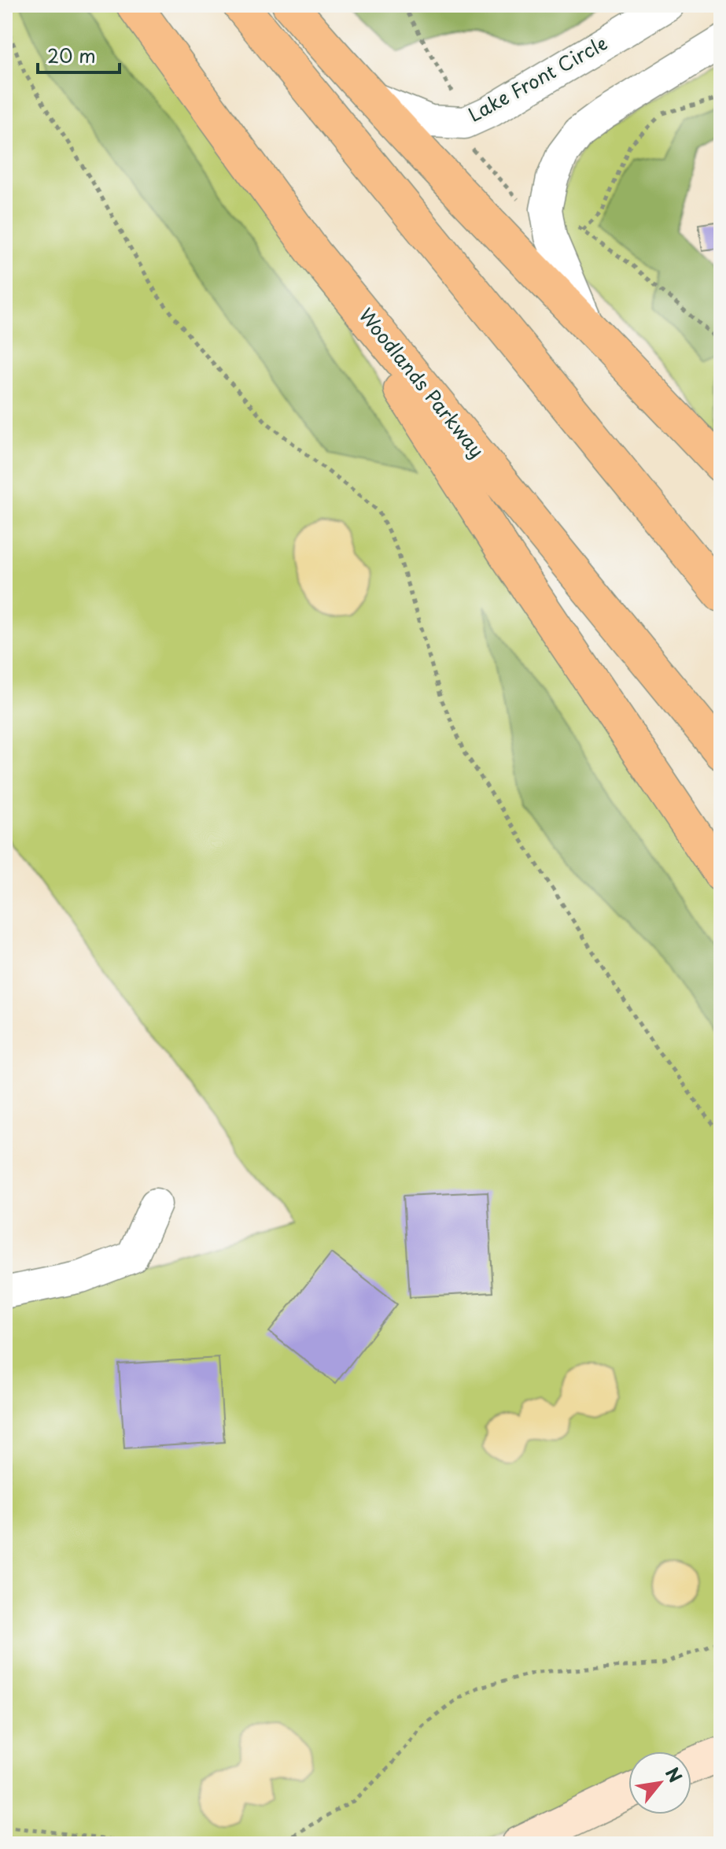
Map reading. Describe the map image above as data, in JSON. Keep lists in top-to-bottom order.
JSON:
{
  "streets": {
    "main road": ["Woodlands Parkway"],
    "street": ["Lake Front Circle"]
  },
  "scale_bar": "20 m",
  "north": "top right"
}
